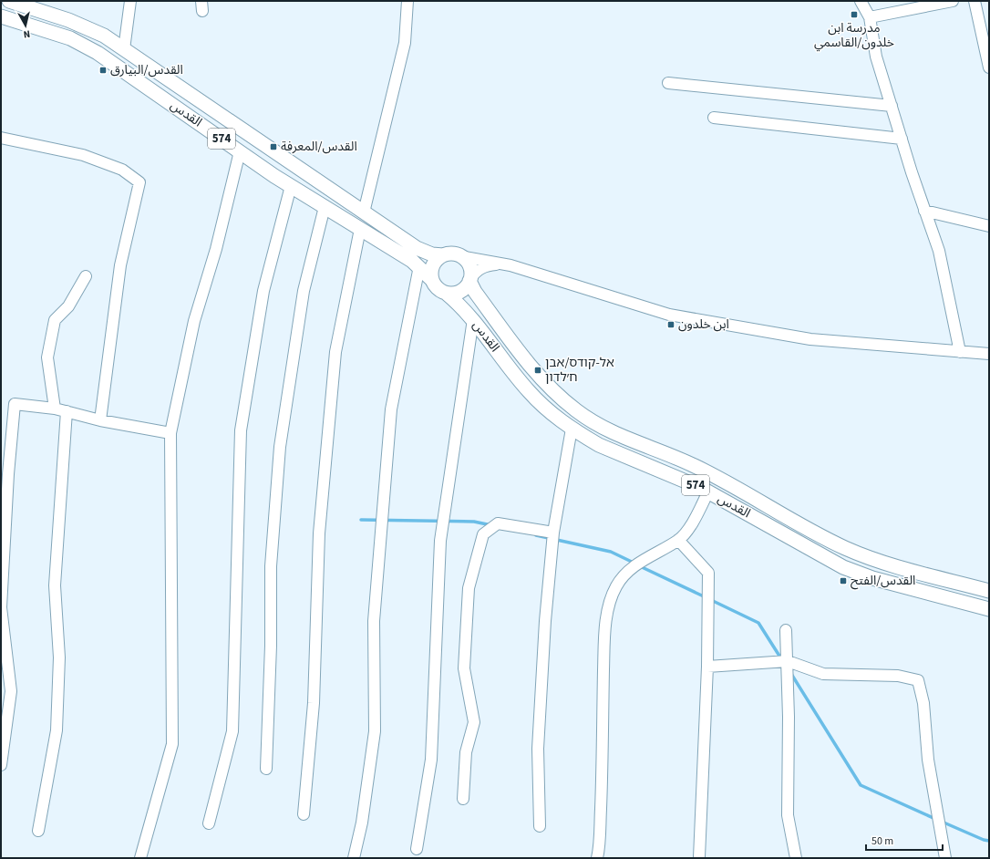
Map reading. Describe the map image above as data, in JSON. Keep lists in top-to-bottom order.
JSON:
{
  "streets": {
    "main road": ["القدس", "574"]
  },
  "crossings": [
    ["القدس", "574"]
  ],
  "places": {
    "transit": [
      "مدرسة ابن خلدون/القاسمي",
      "القدس/البيارق",
      "القدس/المعرفة",
      "ابن خلدون",
      "אל-קודס/אבן ח׳לדון",
      "القدس/الفتح"
    ]
  },
  "scale_bar": "50 m",
  "north": "bottom"
}
